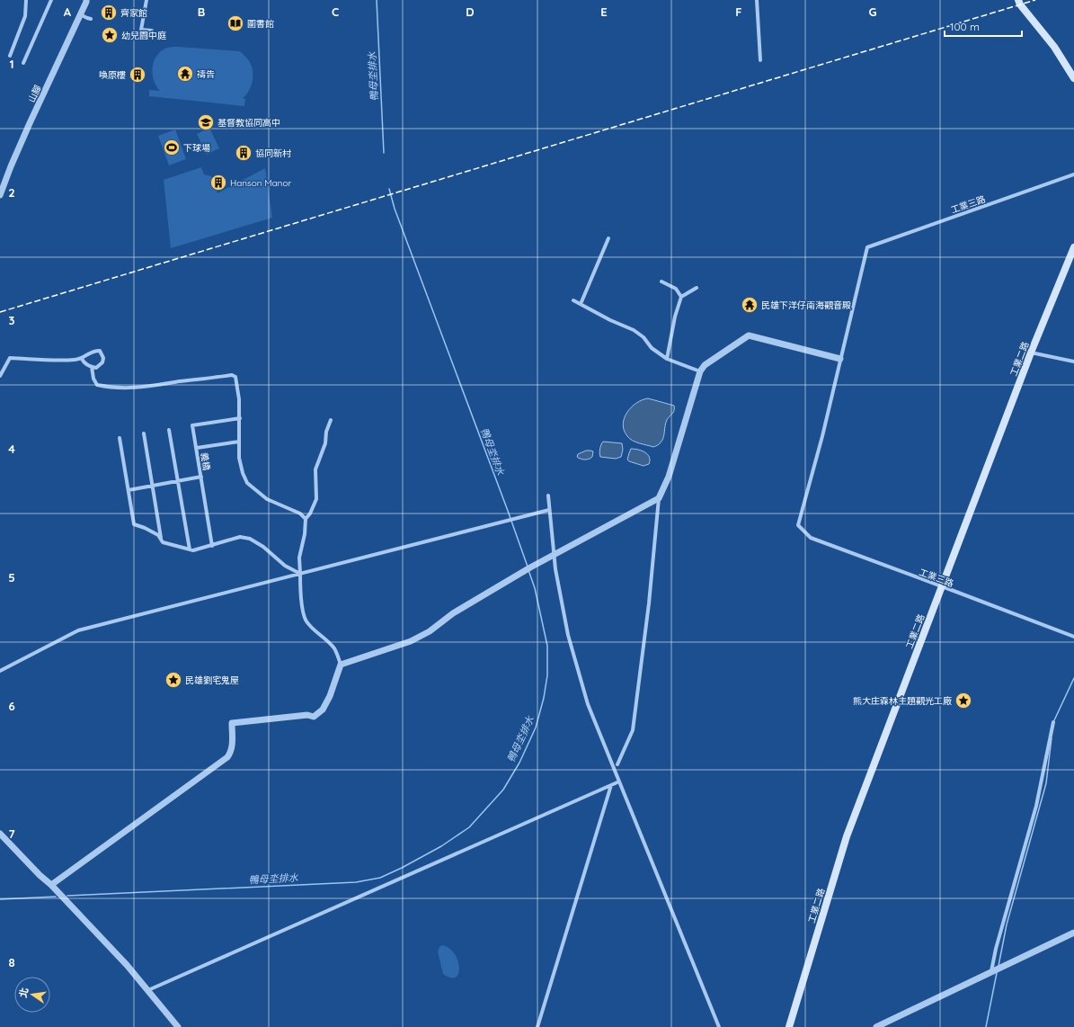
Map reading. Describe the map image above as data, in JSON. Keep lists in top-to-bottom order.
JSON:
{
  "streets": {
    "main road": ["工業二路"],
    "street": ["山腳", "工業三路", "義橋"]
  },
  "crossings": [
    ["工業三路", "工業二路"]
  ],
  "water": ["鴨母坔排水"],
  "places": {
    "building": [
      "齊家館",
      "喚原樓",
      "協同新村",
      "Hanson Manor"
    ],
    "library": ["圖書館"],
    "place": ["幼兒園中庭", "民雄劉宅鬼屋", "熊大庄森林主題觀光工廠"],
    "temple": ["禱告", "民雄下洋仔南海觀音殿"],
    "school or university": ["基督教協同高中"],
    "sports": ["下球場"]
  },
  "scale_bar": "100 m",
  "north": "left",
  "grid": {
    "columns": [
      "A",
      "B",
      "C",
      "D",
      "E",
      "F",
      "G"
    ],
    "rows": [
      "1",
      "2",
      "3",
      "4",
      "5",
      "6",
      "7",
      "8"
    ]
  }
}
